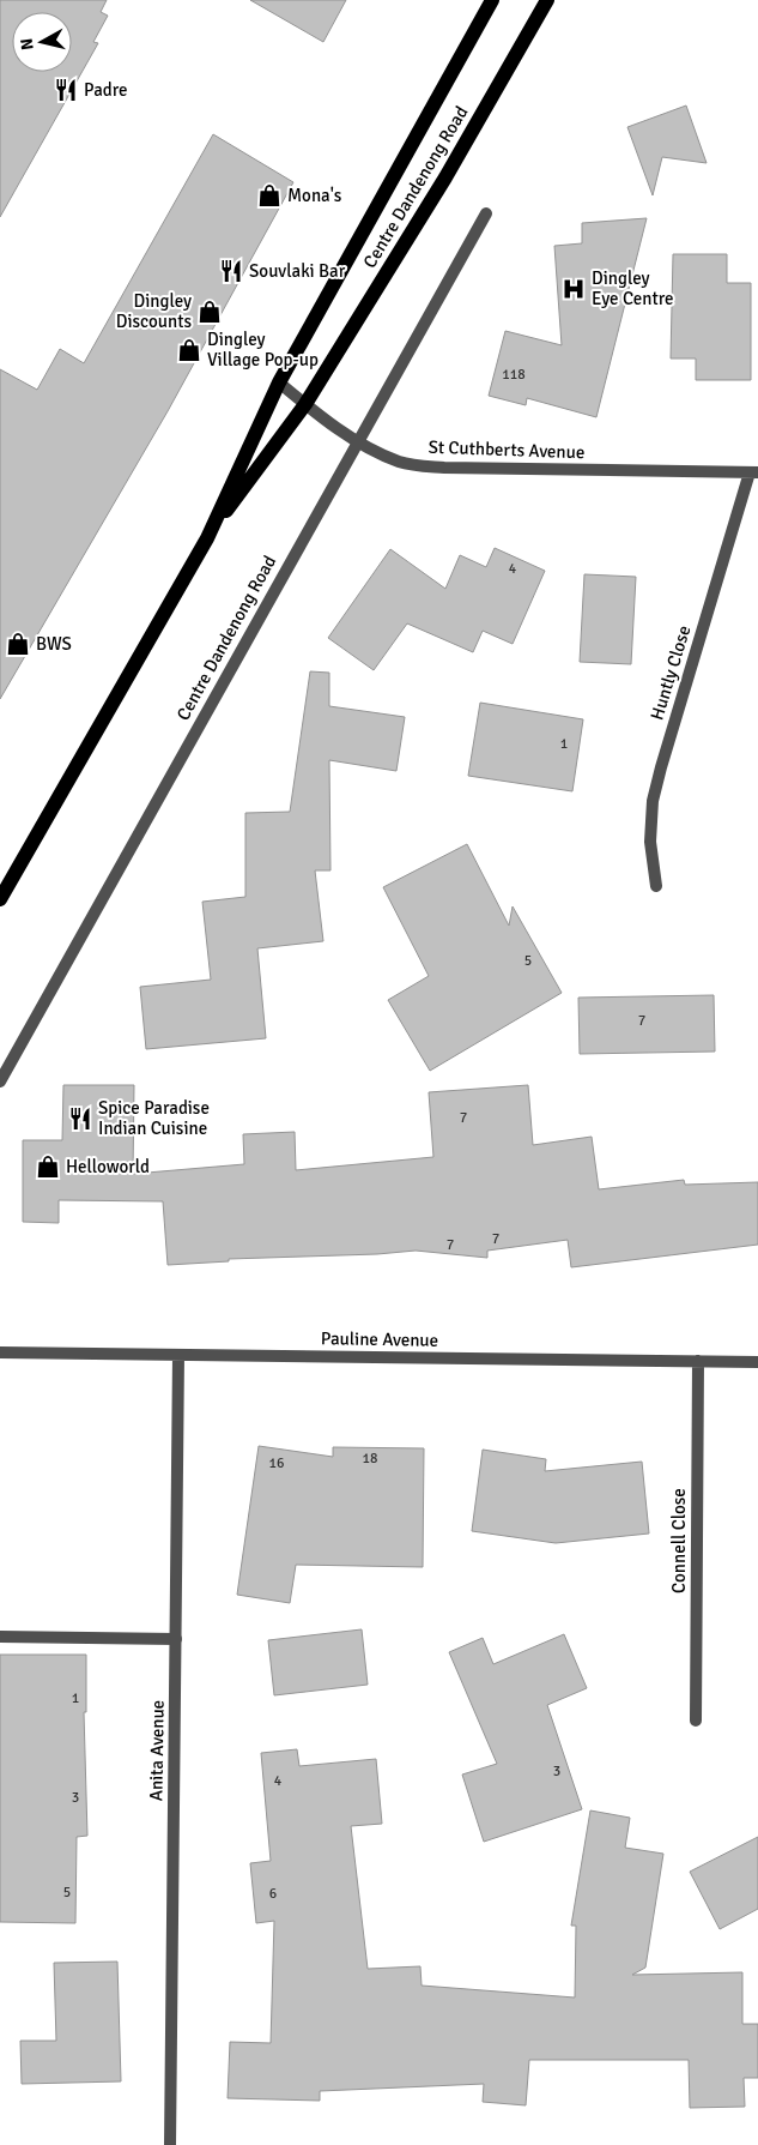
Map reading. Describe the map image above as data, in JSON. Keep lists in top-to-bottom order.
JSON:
{
  "streets": {
    "main road": ["Centre Dandenong Road"],
    "street": [
      "St Cuthberts Avenue",
      "Huntly Close",
      "Pauline Avenue",
      "Connell Close",
      "Anita Avenue"
    ]
  },
  "crossings": [
    ["Centre Dandenong Road", "St Cuthberts Avenue"],
    ["St Cuthberts Avenue", "Huntly Close"],
    ["Pauline Avenue", "Connell Close"],
    ["Pauline Avenue", "Anita Avenue"]
  ],
  "places": {
    "restaurant": ["Padre", "Souvlaki Bar", "Spice Paradise Indian Cuisine"],
    "shop": [
      "Mona's",
      "Dingley Discounts",
      "Dingley Village Pop-up",
      "BWS",
      "Helloworld"
    ],
    "hospital": ["Dingley Eye Centre"]
  },
  "house_numbers": [
    "118",
    "4",
    "1",
    "5",
    "7",
    "7",
    "7",
    "7",
    "18",
    "16",
    "1",
    "3",
    "4",
    "3",
    "5",
    "6"
  ],
  "north": "left"
}
